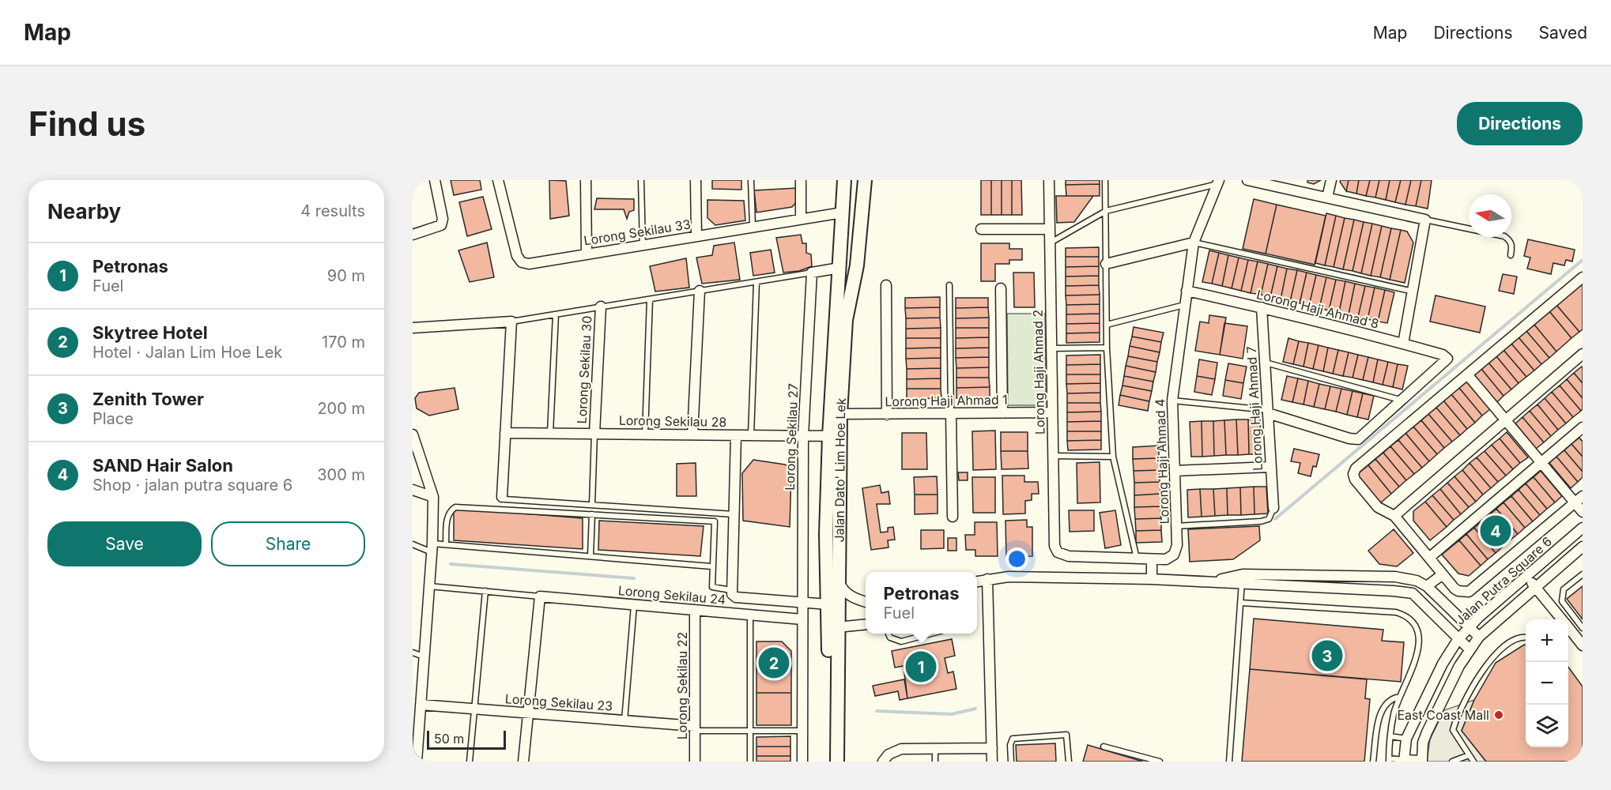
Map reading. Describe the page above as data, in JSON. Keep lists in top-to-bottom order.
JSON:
{
  "streets": {
    "street": [
      "Lorong Sekilau 33",
      "Lorong Haji Ahmad 8",
      "Lorong Sekilau 30",
      "Lorong Haji Ahmad 2",
      "Lorong Haji Ahmad 1",
      "Lorong Haji Ahmad 7",
      "Lorong Sekilau 28",
      "Lorong Sekilau 27",
      "Lorong Haji Ahmad 4",
      "Jalan Dato' Lim Hoe Lek",
      "Jalan Putra Square 6",
      "Lorong Sekilau 24",
      "Lorong Sekilau 22",
      "Lorong Sekilau 23"
    ]
  },
  "crossings": [
    ["Lorong Sekilau 33", "Jalan Dato' Lim Hoe Lek"],
    ["Lorong Haji Ahmad 8", "Lorong Haji Ahmad 7"],
    ["Lorong Haji Ahmad 8", "Lorong Haji Ahmad 4"],
    ["Lorong Sekilau 30", "Lorong Sekilau 28"],
    ["Lorong Haji Ahmad 2", "Lorong Haji Ahmad 1"],
    ["Lorong Haji Ahmad 2", "Lorong Haji Ahmad 4"],
    ["Lorong Haji Ahmad 1", "Jalan Dato' Lim Hoe Lek"],
    ["Lorong Sekilau 28", "Lorong Sekilau 27"],
    ["Lorong Sekilau 28", "Jalan Dato' Lim Hoe Lek"],
    ["Lorong Sekilau 27", "Lorong Sekilau 24"],
    ["Lorong Sekilau 24", "Lorong Sekilau 22"],
    ["Lorong Sekilau 22", "Lorong Sekilau 23"]
  ],
  "places": ["East Coast Mall"],
  "scale_bar": "50 m",
  "north": "left",
  "page": {
    "header": "Map",
    "nav": ["Map", "Directions", "Saved"],
    "buttons": [
      "Directions",
      ["Save", "Share"]
    ],
    "title": "Find us",
    "heading": ["Nearby", "4 results"],
    "list": [
      {
        "mark": "1",
        "name": "Petronas",
        "note": "Fuel",
        "value": "90 m"
      },
      {
        "mark": "2",
        "name": "Skytree Hotel",
        "note": "Hotel · Jalan Lim Hoe Lek",
        "value": "170 m"
      },
      {
        "mark": "3",
        "name": "Zenith Tower",
        "note": "Place",
        "value": "200 m"
      },
      {
        "mark": "4",
        "name": "SAND Hair Salon",
        "note": "Shop · jalan putra square 6",
        "value": "300 m"
      }
    ],
    "pins": [
      "4",
      "3",
      "2",
      "1"
    ],
    "popup": ["Petronas", "Fuel"],
    "map_buttons": ["+", "−"],
    "scale": "50 m"
  }
}
